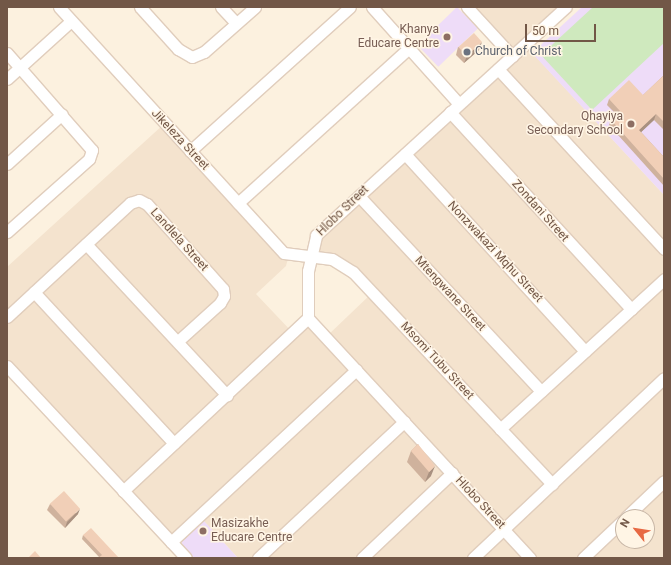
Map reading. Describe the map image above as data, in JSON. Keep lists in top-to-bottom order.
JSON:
{
  "streets": {
    "street": [
      "Jikeleza Street",
      "Hlobo Street",
      "Zondani Street",
      "Landlela Street",
      "Nonzwakazi Mqhu Street",
      "Mtengwane Street",
      "Msomi Tubu Street"
    ]
  },
  "crossings": [
    ["Jikeleza Street", "Hlobo Street"],
    ["Jikeleza Street", "Msomi Tubu Street"],
    ["Hlobo Street", "Zondani Street"],
    ["Hlobo Street", "Nonzwakazi Mqhu Street"],
    ["Hlobo Street", "Mtengwane Street"],
    ["Hlobo Street", "Msomi Tubu Street"]
  ],
  "places": [
    "Khanya Educare Centre",
    "Church of Christ",
    "Qhayiya Secondary School",
    "Masizakhe Educare Centre"
  ],
  "scale_bar": "50 m",
  "north": "top left"
}
